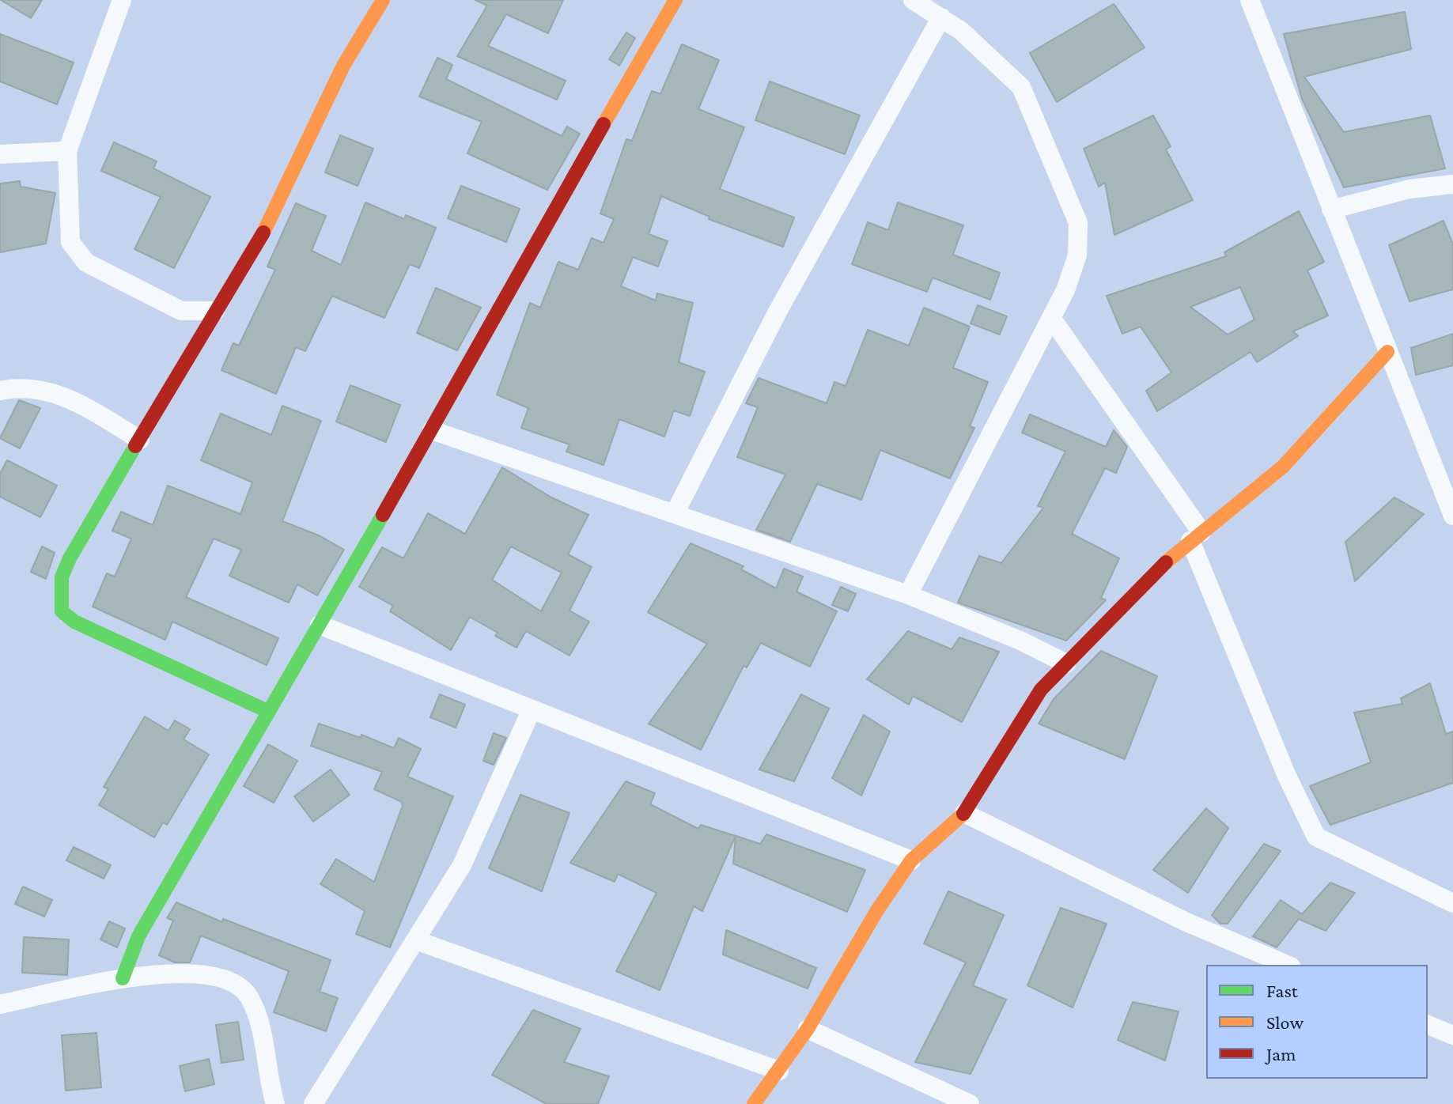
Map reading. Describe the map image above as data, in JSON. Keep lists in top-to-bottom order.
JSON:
{
  "legend": ["Fast", "Slow", "Jam"]
}
